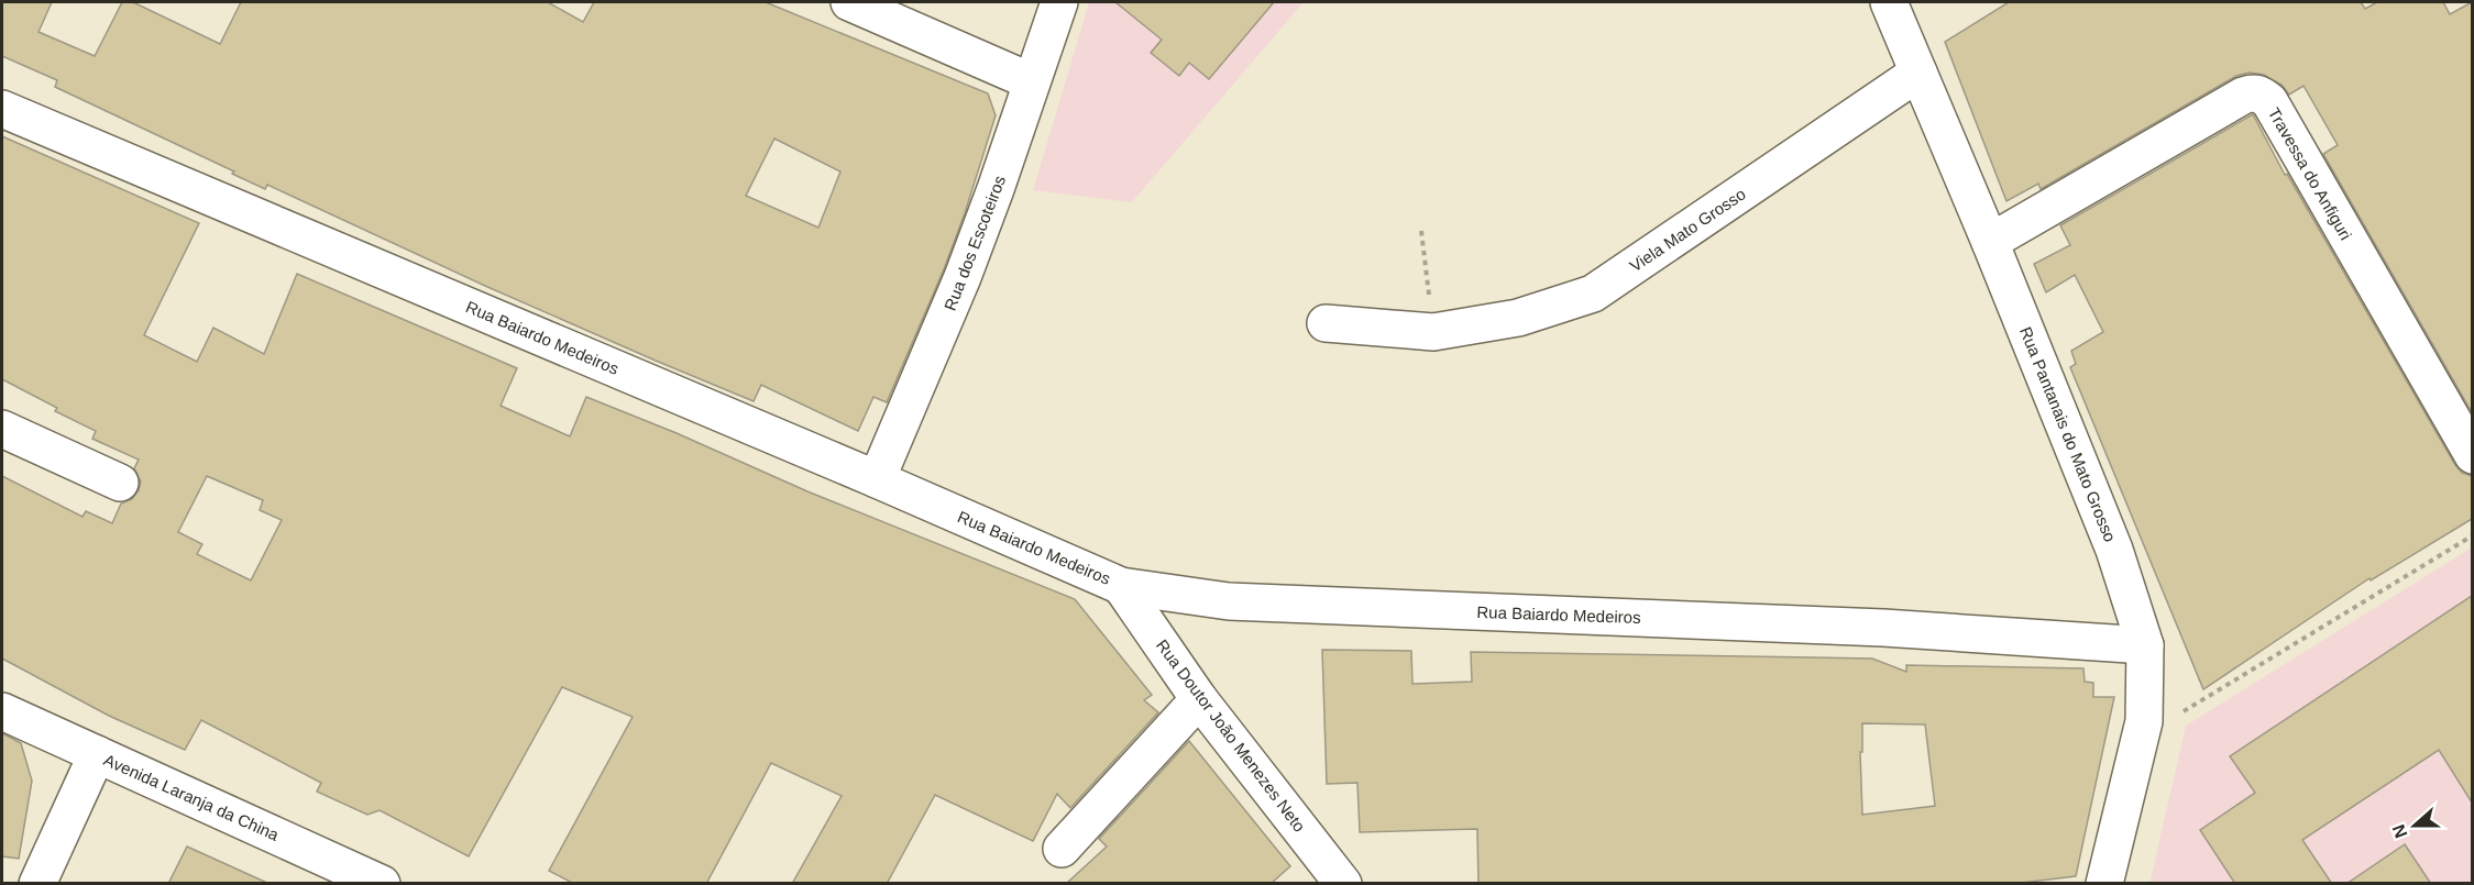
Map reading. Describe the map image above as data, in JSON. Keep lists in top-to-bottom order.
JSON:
{
  "streets": {
    "street": [
      "Travessa do Anfiguri",
      "Viela Mato Grosso",
      "Rua dos Escoteiros",
      "Rua Baiardo Medeiros",
      "Rua Pantanais do Mato Grosso",
      "Rua Doutor João Menezes Neto",
      "Avenida Laranja da China"
    ]
  },
  "crossings": [
    ["Travessa do Anfiguri", "Rua Pantanais do Mato Grosso"],
    ["Viela Mato Grosso", "Rua Pantanais do Mato Grosso"],
    ["Rua dos Escoteiros", "Rua Baiardo Medeiros"],
    ["Rua Baiardo Medeiros", "Rua Pantanais do Mato Grosso"],
    ["Rua Baiardo Medeiros", "Rua Doutor João Menezes Neto"]
  ],
  "north": "left"
}
